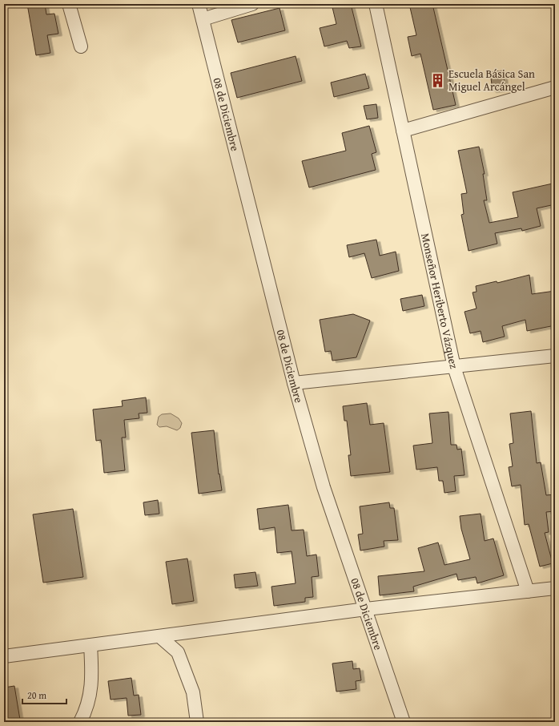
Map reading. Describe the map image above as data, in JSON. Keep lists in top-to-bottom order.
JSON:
{
  "streets": {
    "street": ["08 de Diciembre", "Monseñor Heriberto Vázquez"]
  },
  "places": {
    "building": ["Escuela Básica San Miguel Arcángel"]
  },
  "scale_bar": "20 m"
}
